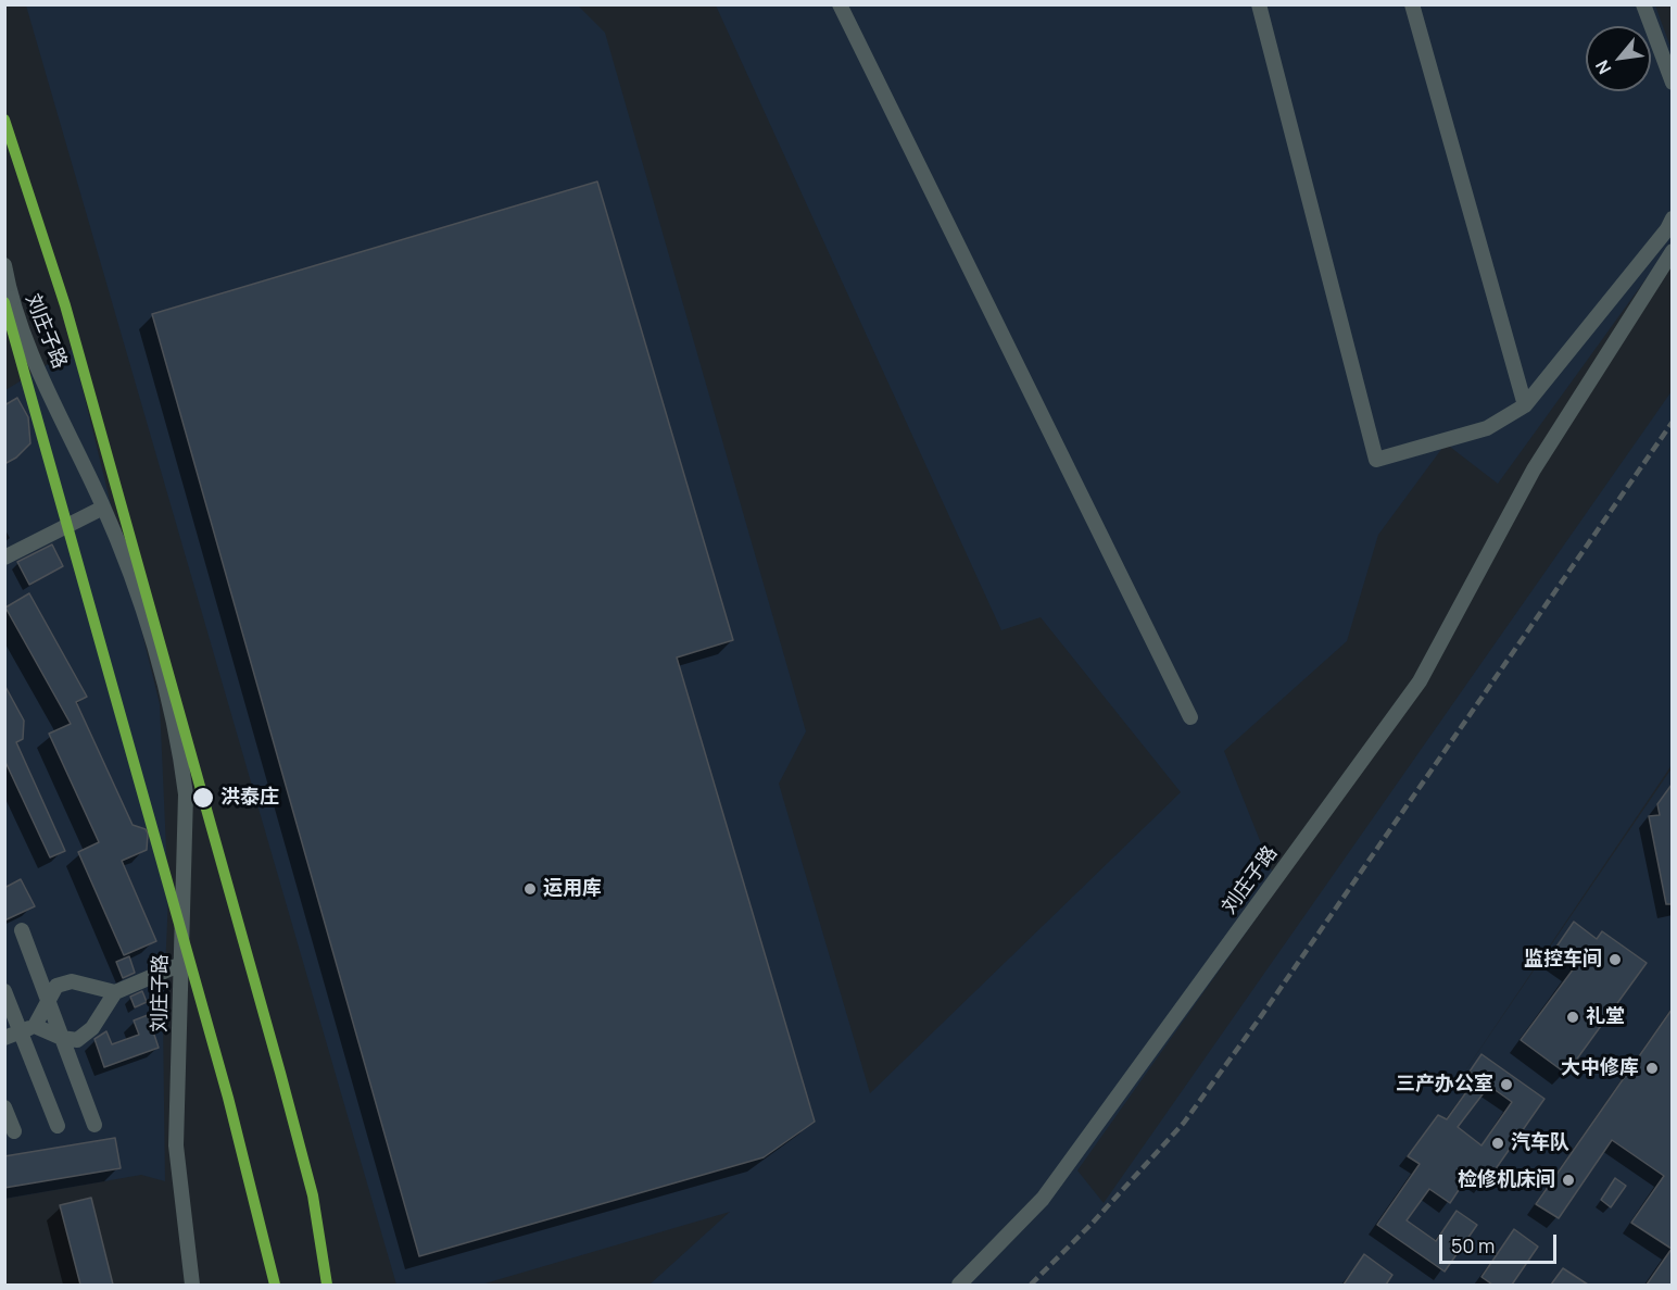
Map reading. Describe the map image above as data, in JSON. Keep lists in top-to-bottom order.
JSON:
{
  "streets": {
    "street": ["刘庄子路"]
  },
  "places": [
    "洪泰庄",
    "运用库",
    "监控车间",
    "礼堂",
    "大中修库",
    "三产办公室",
    "汽车队",
    "检修机床间"
  ],
  "scale_bar": "50 m",
  "north": "bottom left"
}
